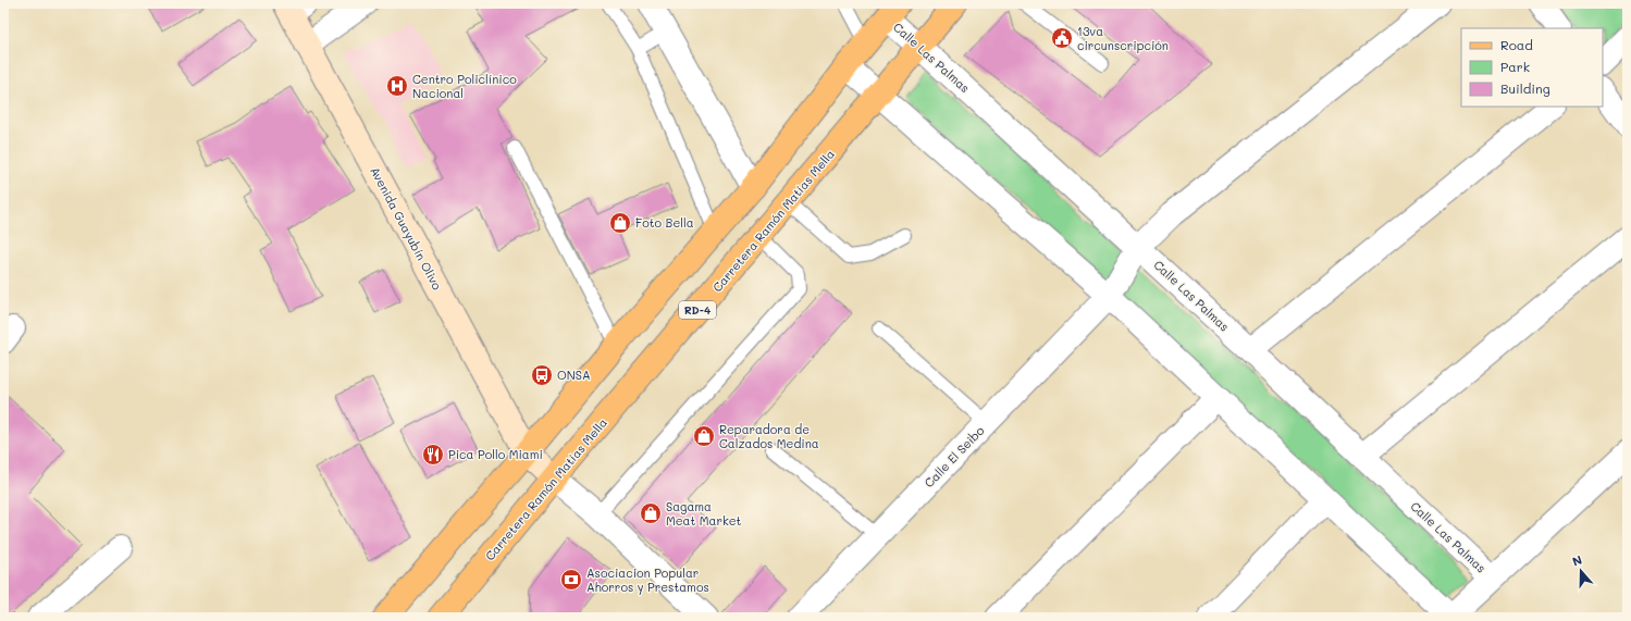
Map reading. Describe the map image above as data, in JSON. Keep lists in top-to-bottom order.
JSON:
{
  "streets": {
    "main road": ["Carretera Ramón Matías Mella", "Avenida Guayubín Olivo", "RD-4"],
    "street": ["Calle Las Palmas", "Calle El Seibo"]
  },
  "crossings": [
    ["Calle Las Palmas", "Carretera Ramón Matías Mella"],
    ["Calle Las Palmas", "Calle El Seibo"],
    ["Carretera Ramón Matías Mella", "Avenida Guayubín Olivo"]
  ],
  "places": {
    "public building": ["13va circunscripción"],
    "hospital": ["Centro Policlínico Nacional"],
    "shop": ["Foto Bella", "Reparadora de Calzados Medina", "Sagama Meat Market"],
    "bus stop": ["ONSA"],
    "restaurant": ["Pica Pollo Miami"],
    "bank": ["Asociacion Popular Ahorros y Prestamos"]
  },
  "legend": ["Road", "Park", "Building"],
  "north": "top"
}
